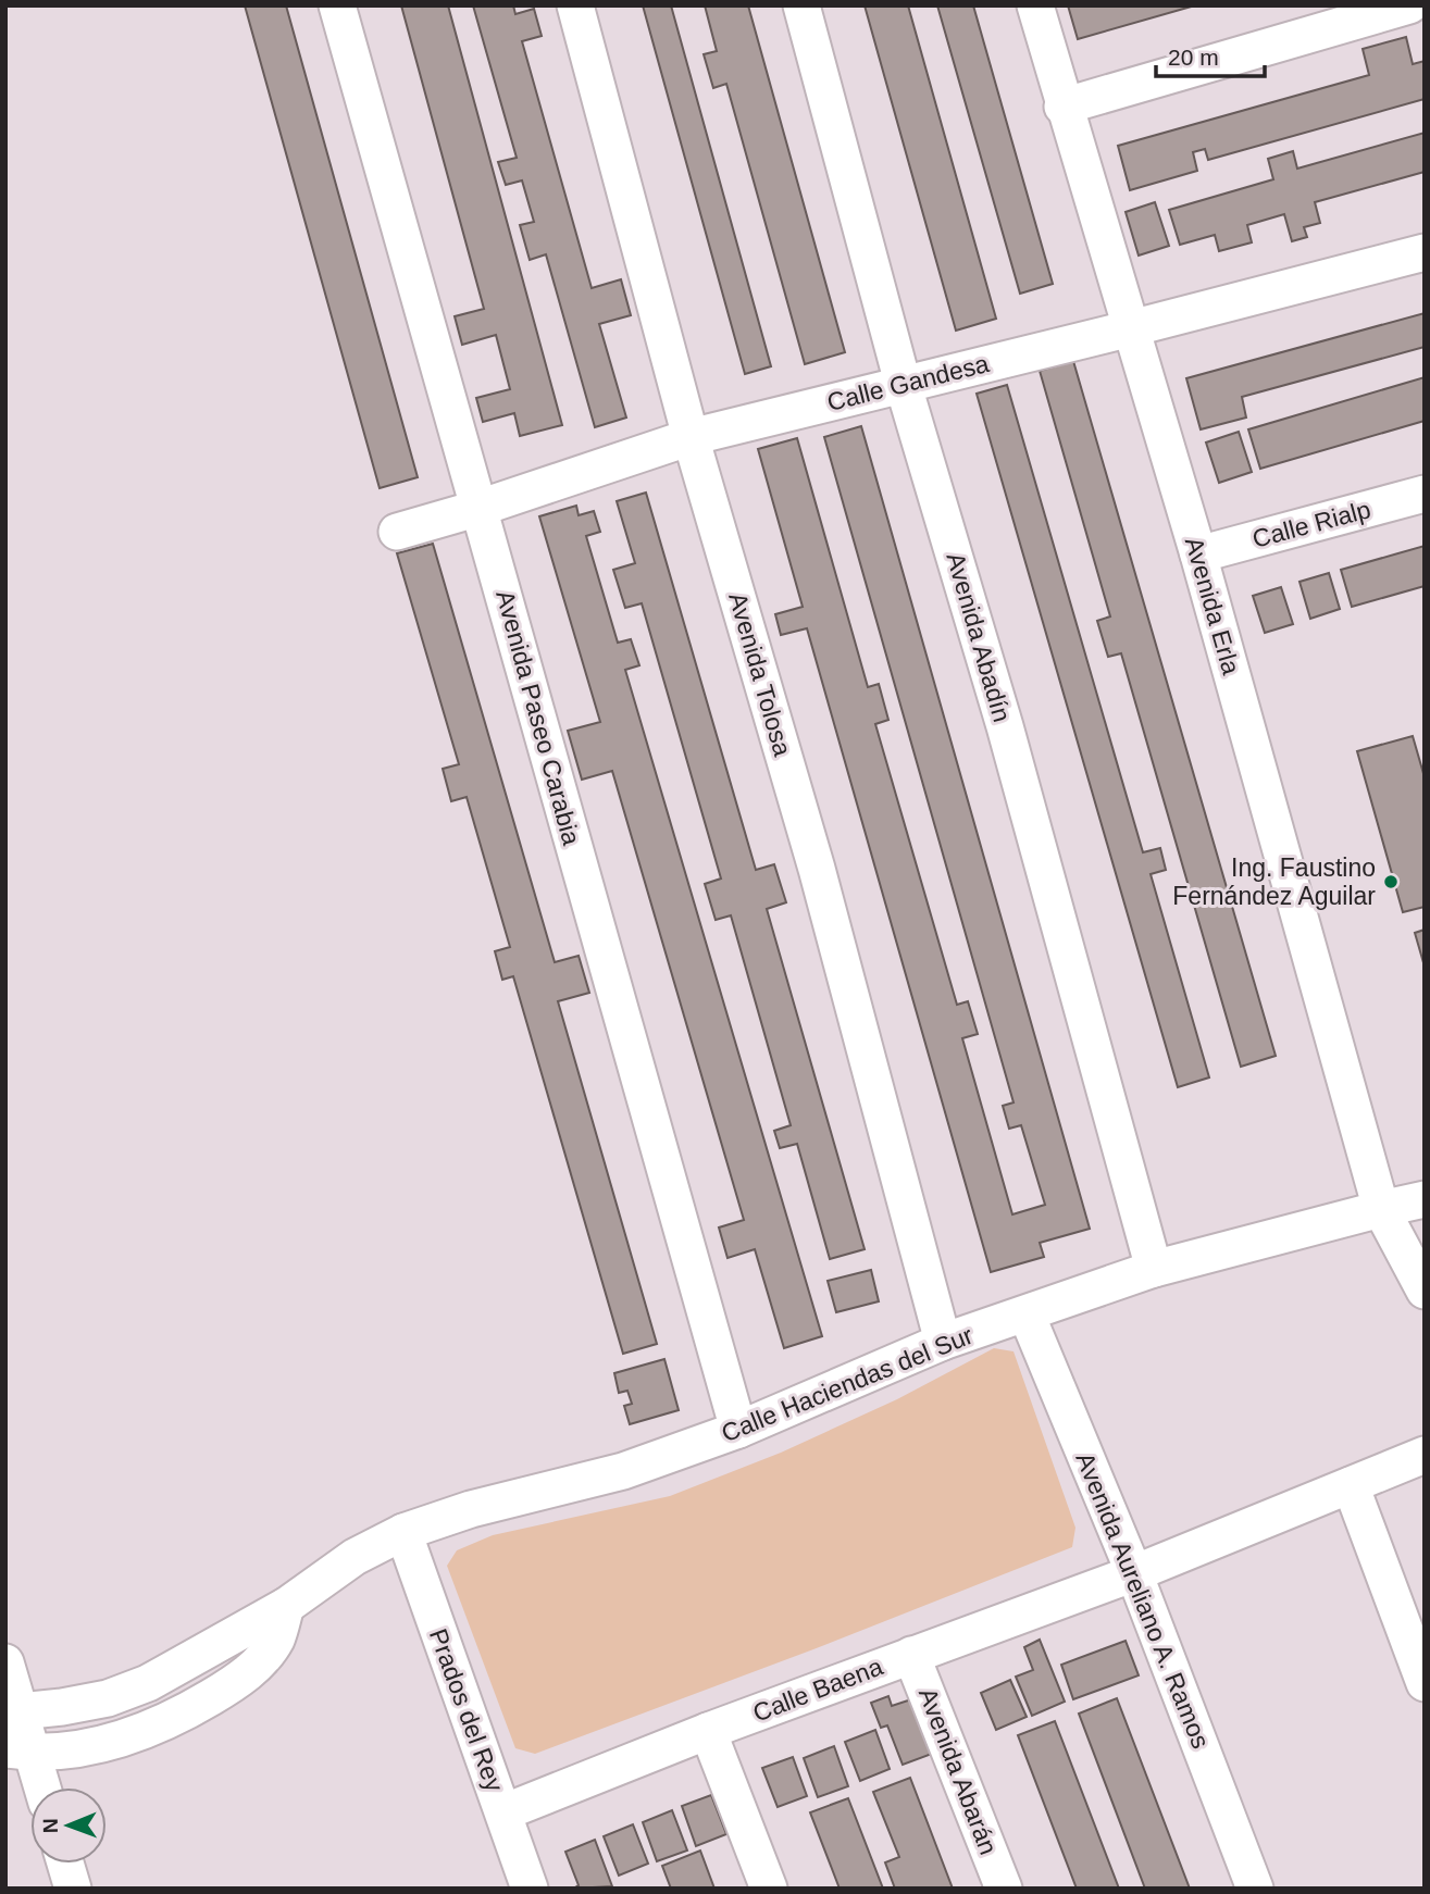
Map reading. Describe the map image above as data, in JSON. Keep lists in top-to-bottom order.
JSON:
{
  "streets": {
    "street": [
      "Calle Gandesa",
      "Calle Rialp",
      "Avenida Erla",
      "Avenida Abadín",
      "Avenida Tolosa",
      "Avenida Paseo Carabia",
      "Calle Haciendas del Sur",
      "Avenida Aureliano A. Ramos",
      "Calle Baena",
      "Prados del Rey",
      "Avenida Abarán"
    ]
  },
  "crossings": [
    ["Calle Gandesa", "Avenida Erla"],
    ["Calle Gandesa", "Avenida Abadín"],
    ["Calle Gandesa", "Avenida Tolosa"],
    ["Calle Gandesa", "Avenida Paseo Carabia"],
    ["Calle Rialp", "Avenida Erla"],
    ["Avenida Erla", "Calle Haciendas del Sur"],
    ["Avenida Abadín", "Calle Haciendas del Sur"],
    ["Avenida Tolosa", "Calle Haciendas del Sur"],
    ["Avenida Paseo Carabia", "Calle Haciendas del Sur"],
    ["Calle Haciendas del Sur", "Avenida Aureliano A. Ramos"],
    ["Calle Haciendas del Sur", "Prados del Rey"],
    ["Avenida Aureliano A. Ramos", "Calle Baena"],
    ["Calle Baena", "Prados del Rey"],
    ["Calle Baena", "Avenida Abarán"]
  ],
  "places": ["Ing. Faustino Fernández Aguilar"],
  "scale_bar": "20 m",
  "north": "left"
}
